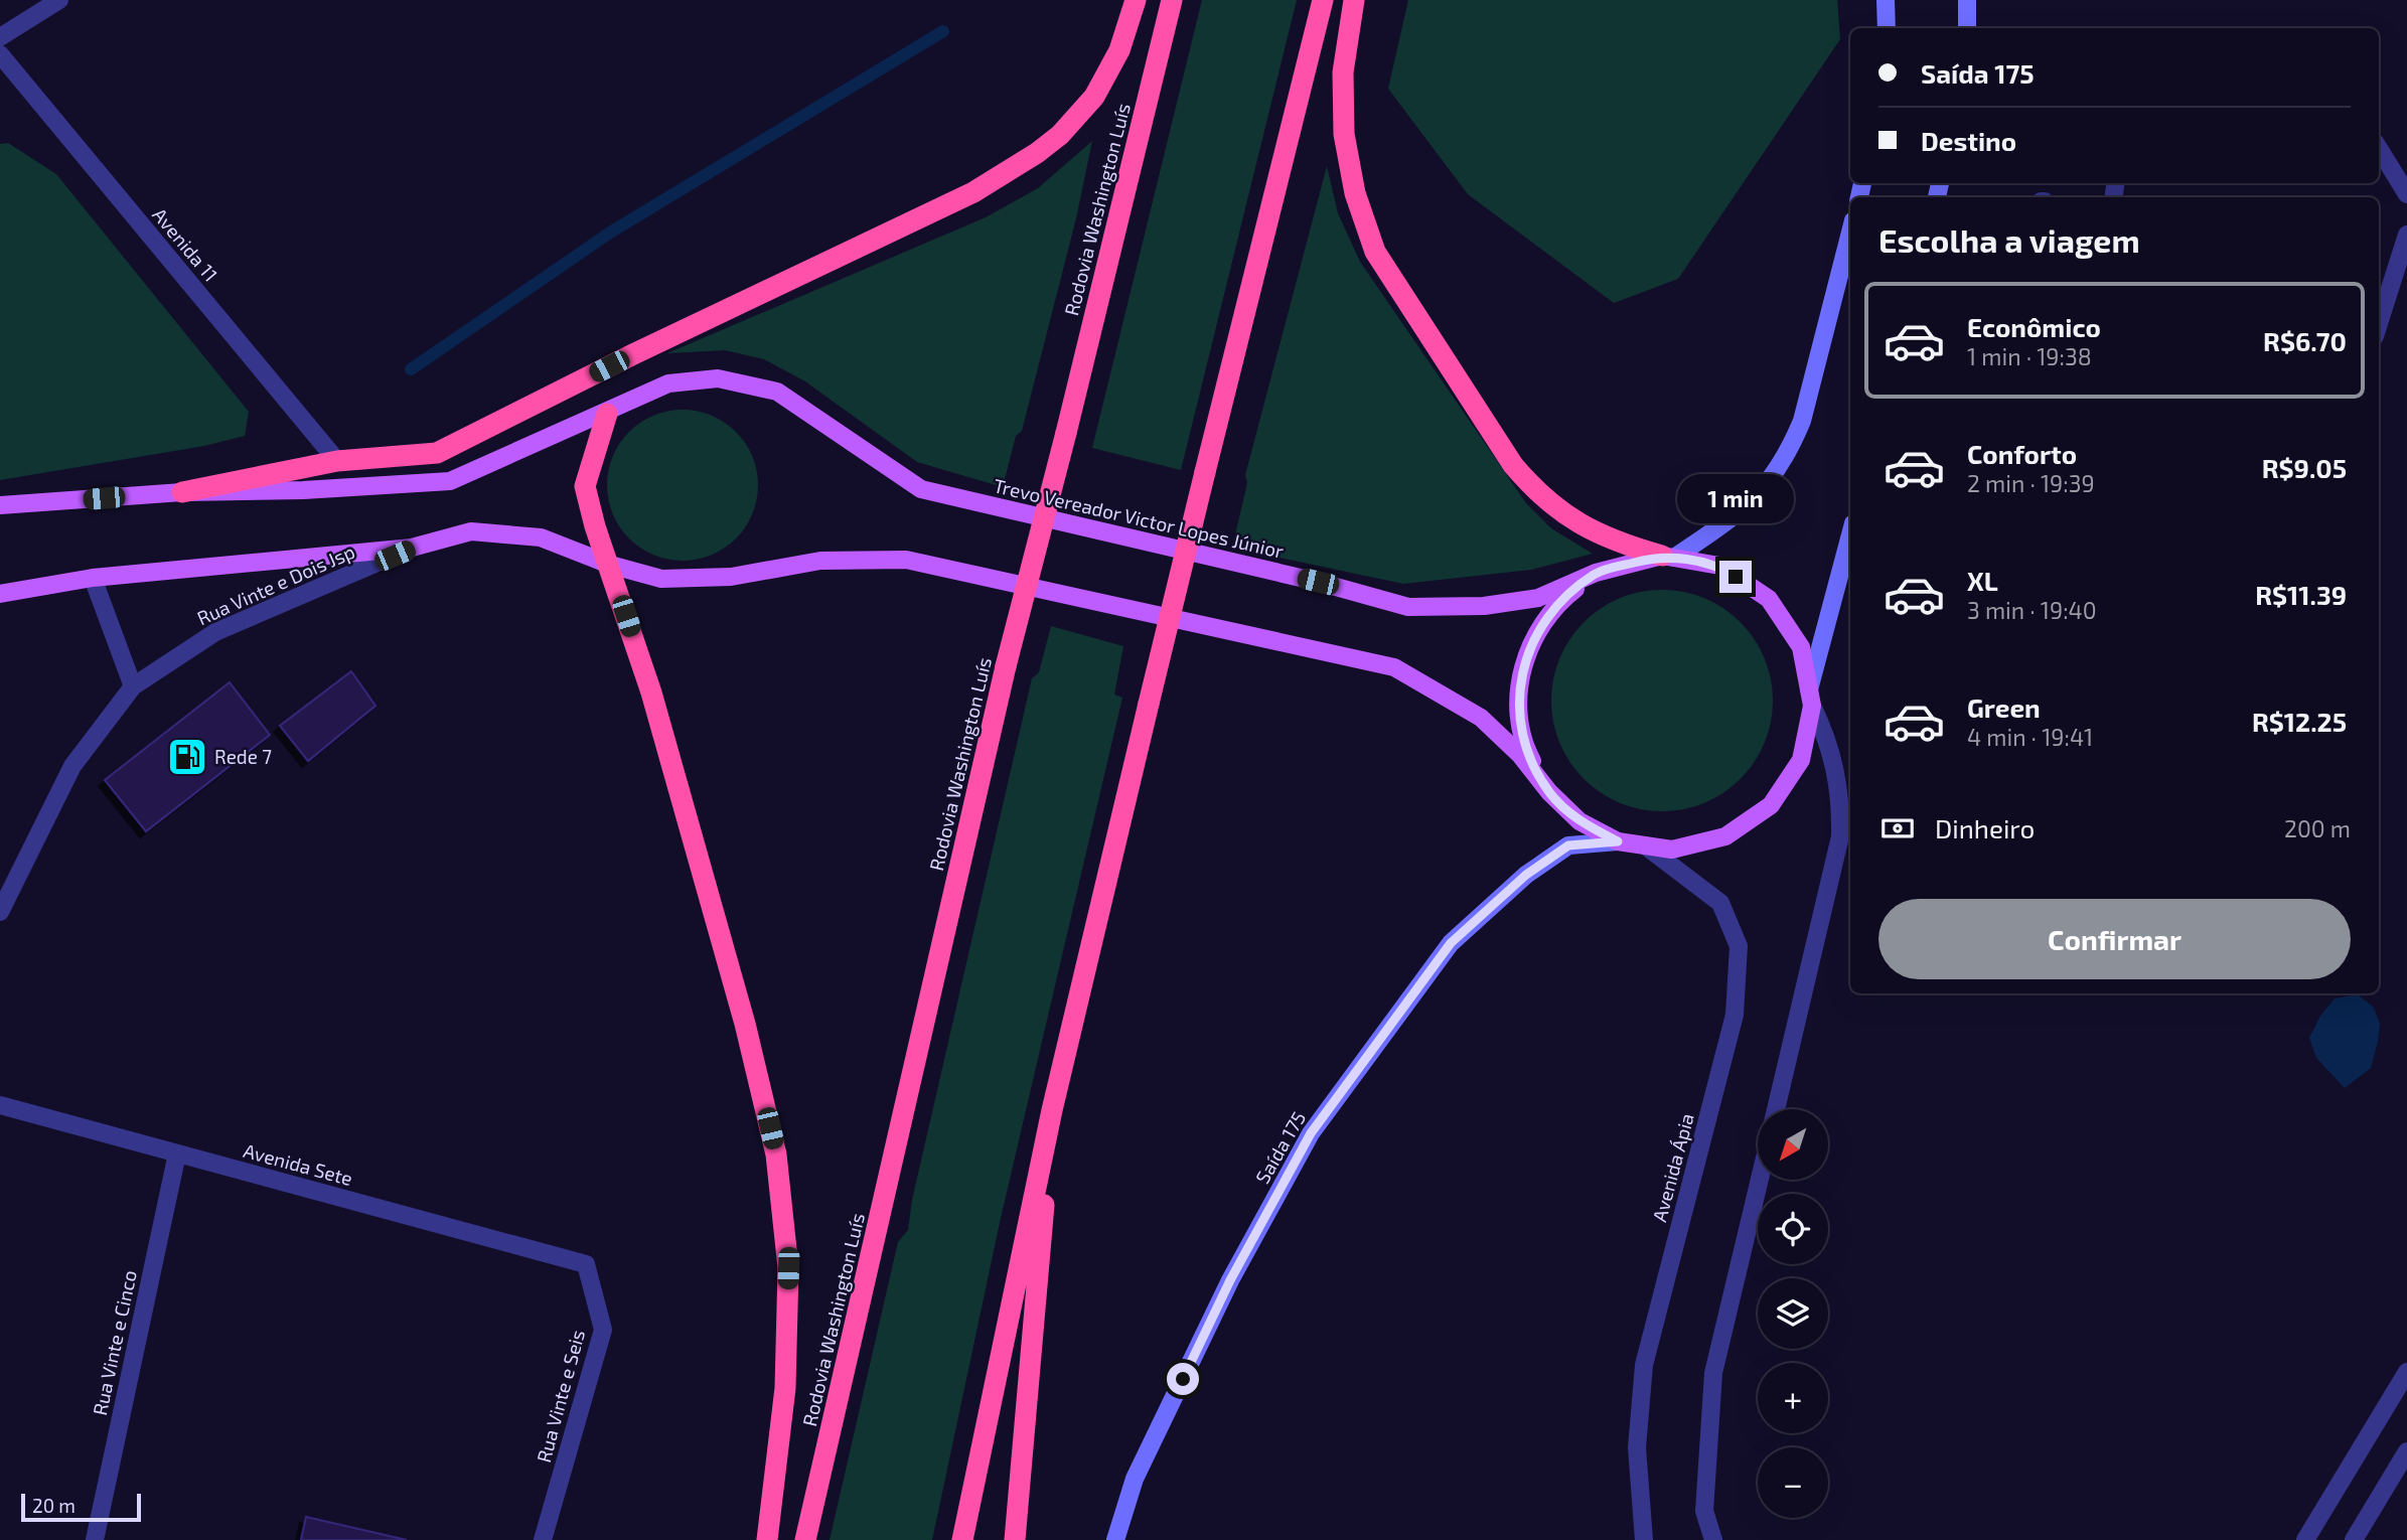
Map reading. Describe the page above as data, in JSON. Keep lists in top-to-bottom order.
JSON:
{
  "streets": {
    "highway": ["Rodovia Washington Luís"],
    "main road": ["Trevo Vereador Victor Lopes Júnior", "Saída 175"],
    "street": [
      "Avenida 11",
      "Rua Vinte e Dois Jsp",
      "Avenida Sete",
      "Avenida Ápia",
      "Rua Vinte e Cinco",
      "Rua Vinte e Seis"
    ]
  },
  "crossings": [
    ["Trevo Vereador Victor Lopes Júnior", "Rua Vinte e Dois Jsp"],
    ["Trevo Vereador Victor Lopes Júnior", "Saída 175"],
    ["Trevo Vereador Victor Lopes Júnior", "Avenida Ápia"],
    ["Avenida Sete", "Rua Vinte e Cinco"],
    ["Avenida Sete", "Rua Vinte e Seis"]
  ],
  "places": {
    "fuel station": ["Rede 7"]
  },
  "scale_bar": "20 m",
  "north": "bottom left",
  "page": {
    "banner": ["Saída 175", "Destino"],
    "heading": "Escolha a viagem",
    "list": [
      {
        "name": "Econômico",
        "note": "1 min · 19:38",
        "value": "R$6.70"
      },
      {
        "name": "Conforto",
        "note": "2 min · 19:39",
        "value": "R$9.05"
      },
      {
        "name": "XL",
        "note": "3 min · 19:40",
        "value": "R$11.39"
      },
      {
        "name": "Green",
        "note": "4 min · 19:41",
        "value": "R$12.25"
      }
    ],
    "bubble": "1 min",
    "pay": ["Dinheiro", "200 m"],
    "buttons": "Confirmar",
    "map_buttons": ["+", "−"],
    "scale": "20 m"
  }
}
